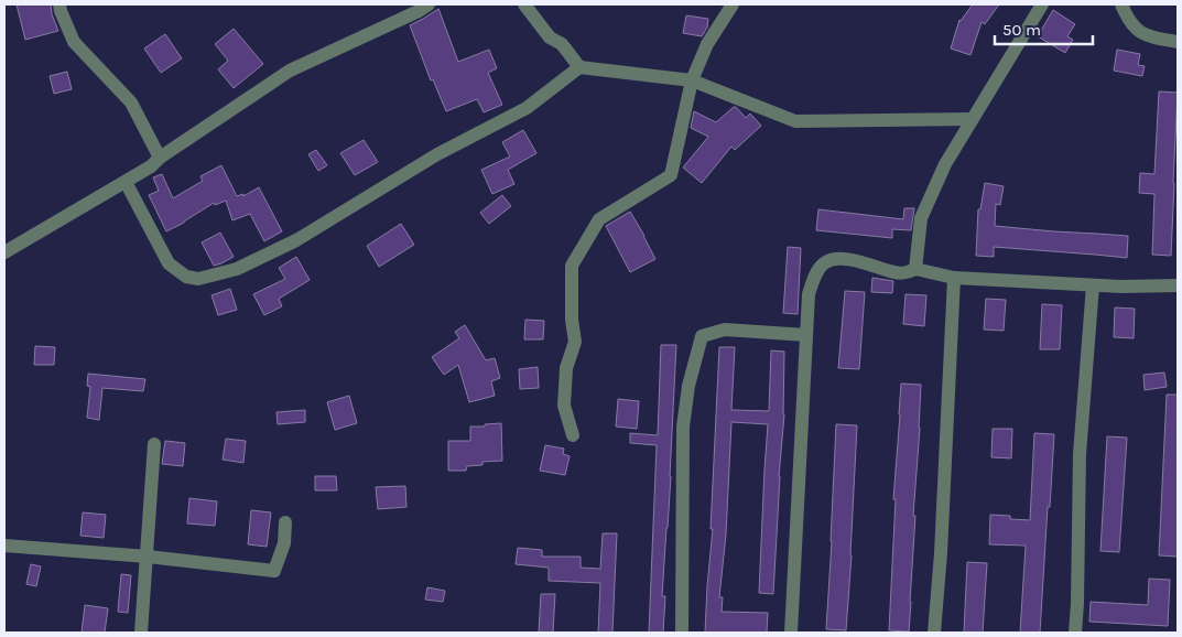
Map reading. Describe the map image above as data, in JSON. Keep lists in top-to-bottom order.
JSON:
{
  "scale_bar": "50 m"
}
